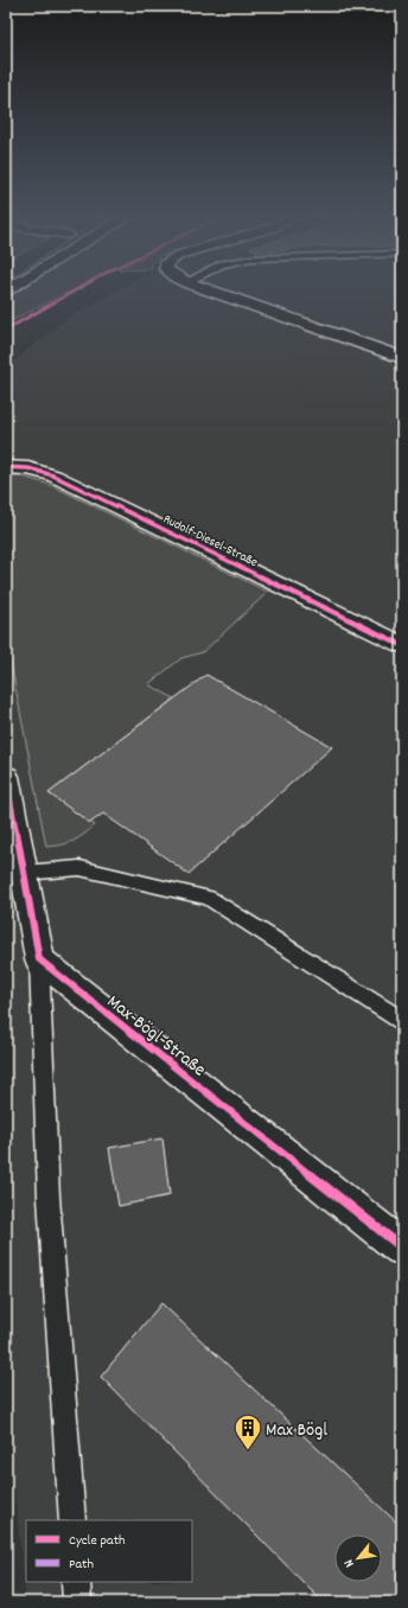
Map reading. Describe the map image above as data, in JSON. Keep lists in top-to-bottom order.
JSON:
{
  "streets": {
    "street": ["Rudolf-Diesel-Straße", "Max-Bögl-Straße"]
  },
  "places": {
    "building": ["Max Bögl"]
  },
  "legend": ["Cycle path", "Path"],
  "north": "bottom left"
}
